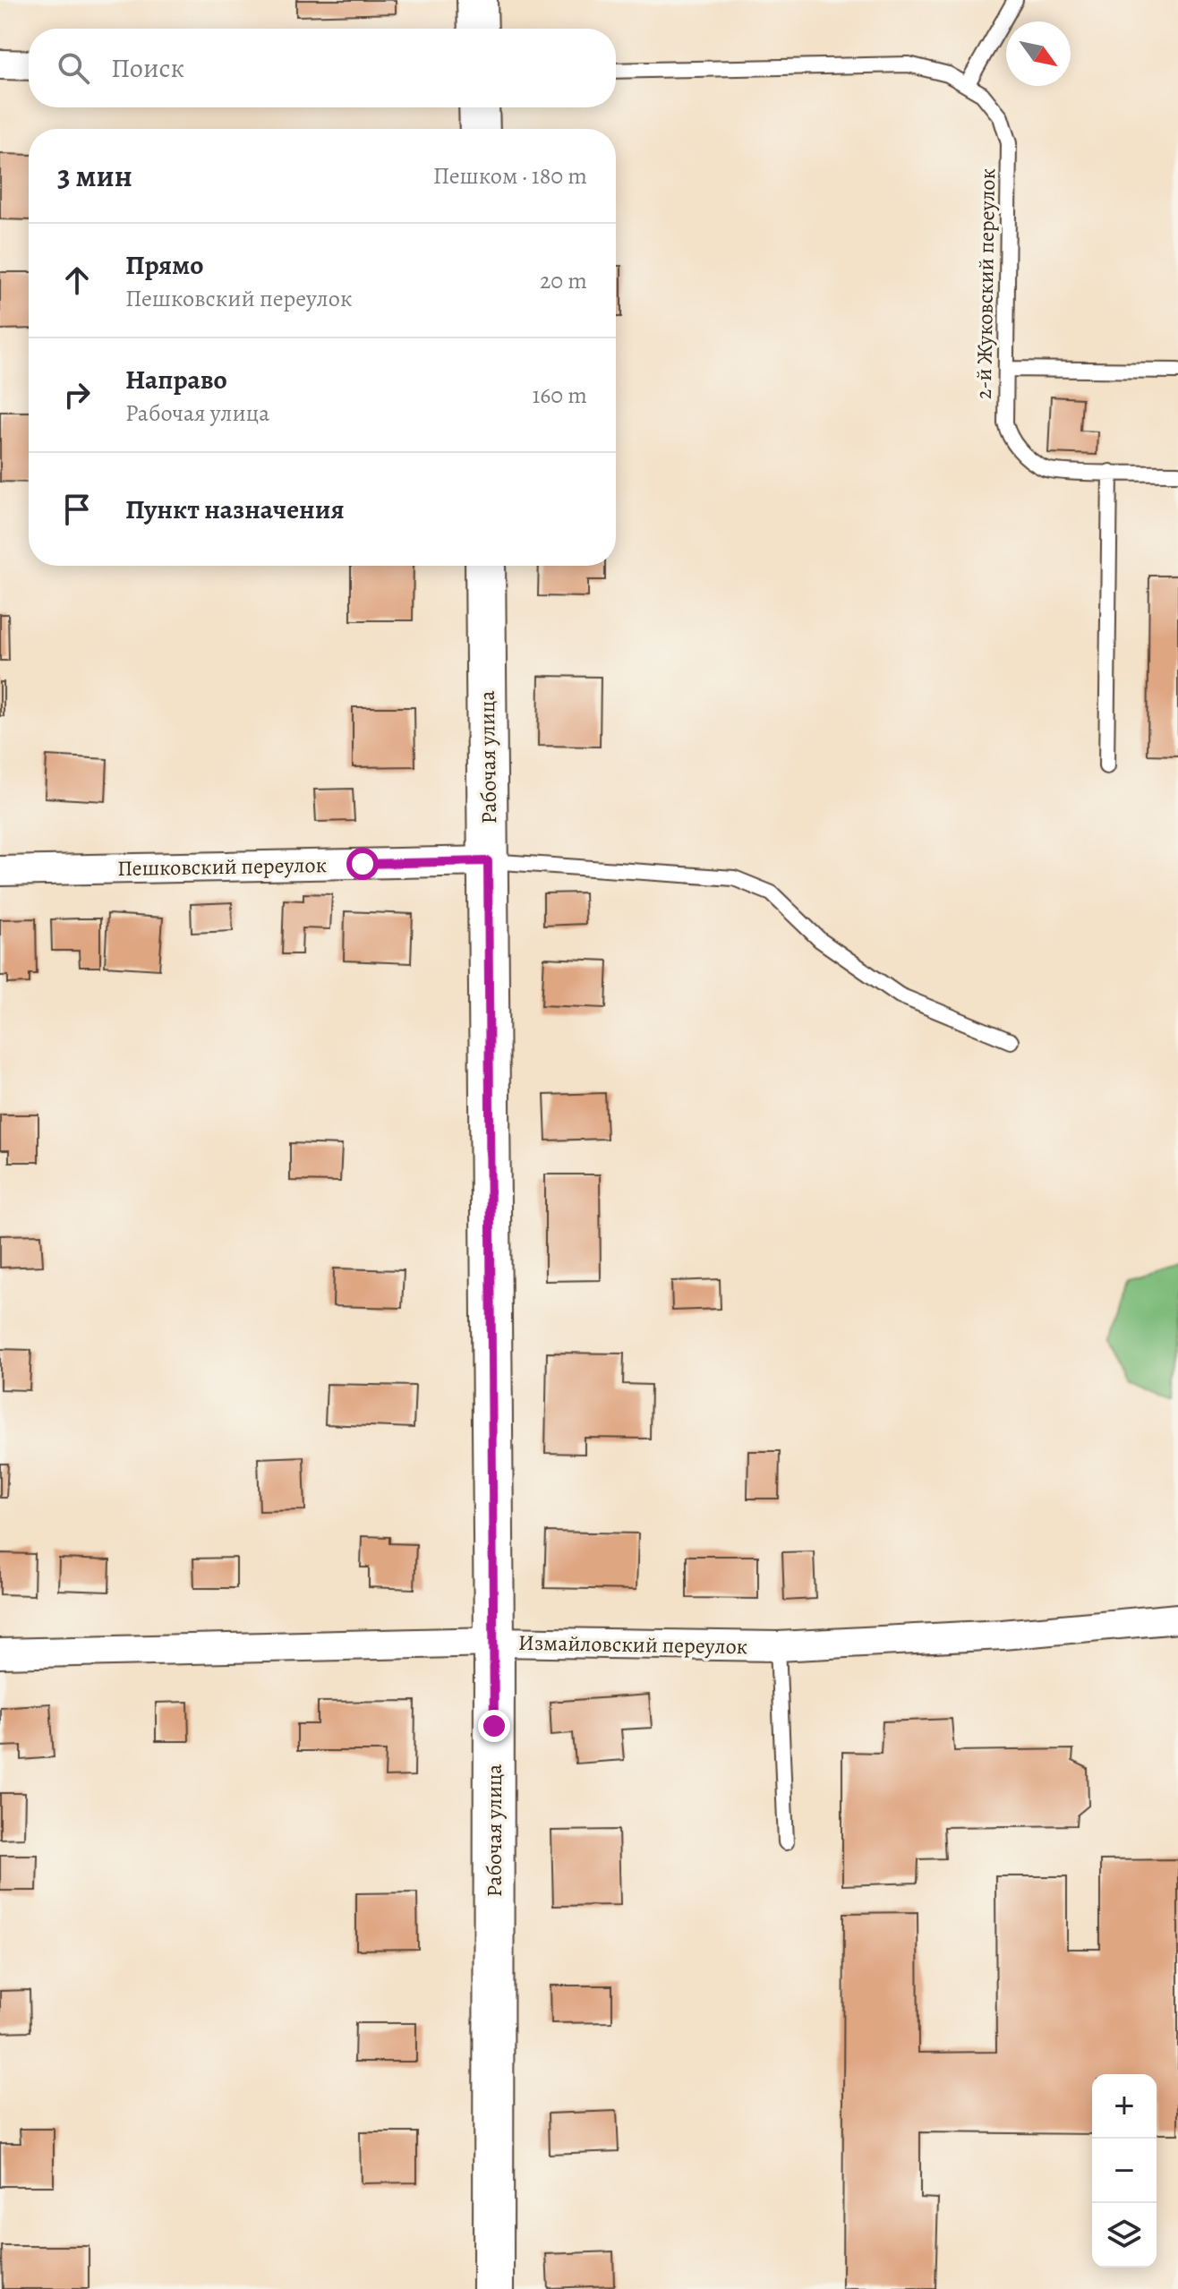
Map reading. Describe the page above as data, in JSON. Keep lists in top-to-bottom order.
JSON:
{
  "streets": {
    "main road": ["Рабочая улица"],
    "street": ["Пешковский переулок", "Измайловский переулок"],
    "lane": ["2-й Жуковский переулок"]
  },
  "crossings": [
    ["Рабочая улица", "Пешковский переулок"],
    ["Рабочая улица", "Измайловский переулок"]
  ],
  "north": "bottom right",
  "page": {
    "search": "Поиск",
    "heading": ["3 мин", "Пешком · 180 m"],
    "list": [
      ["Прямо", "Пешковский переулок", "20 m"],
      ["Направо", "Рабочая улица", "160 m"],
      "Пункт назначения"
    ],
    "map_buttons": ["+", "−"]
  }
}
